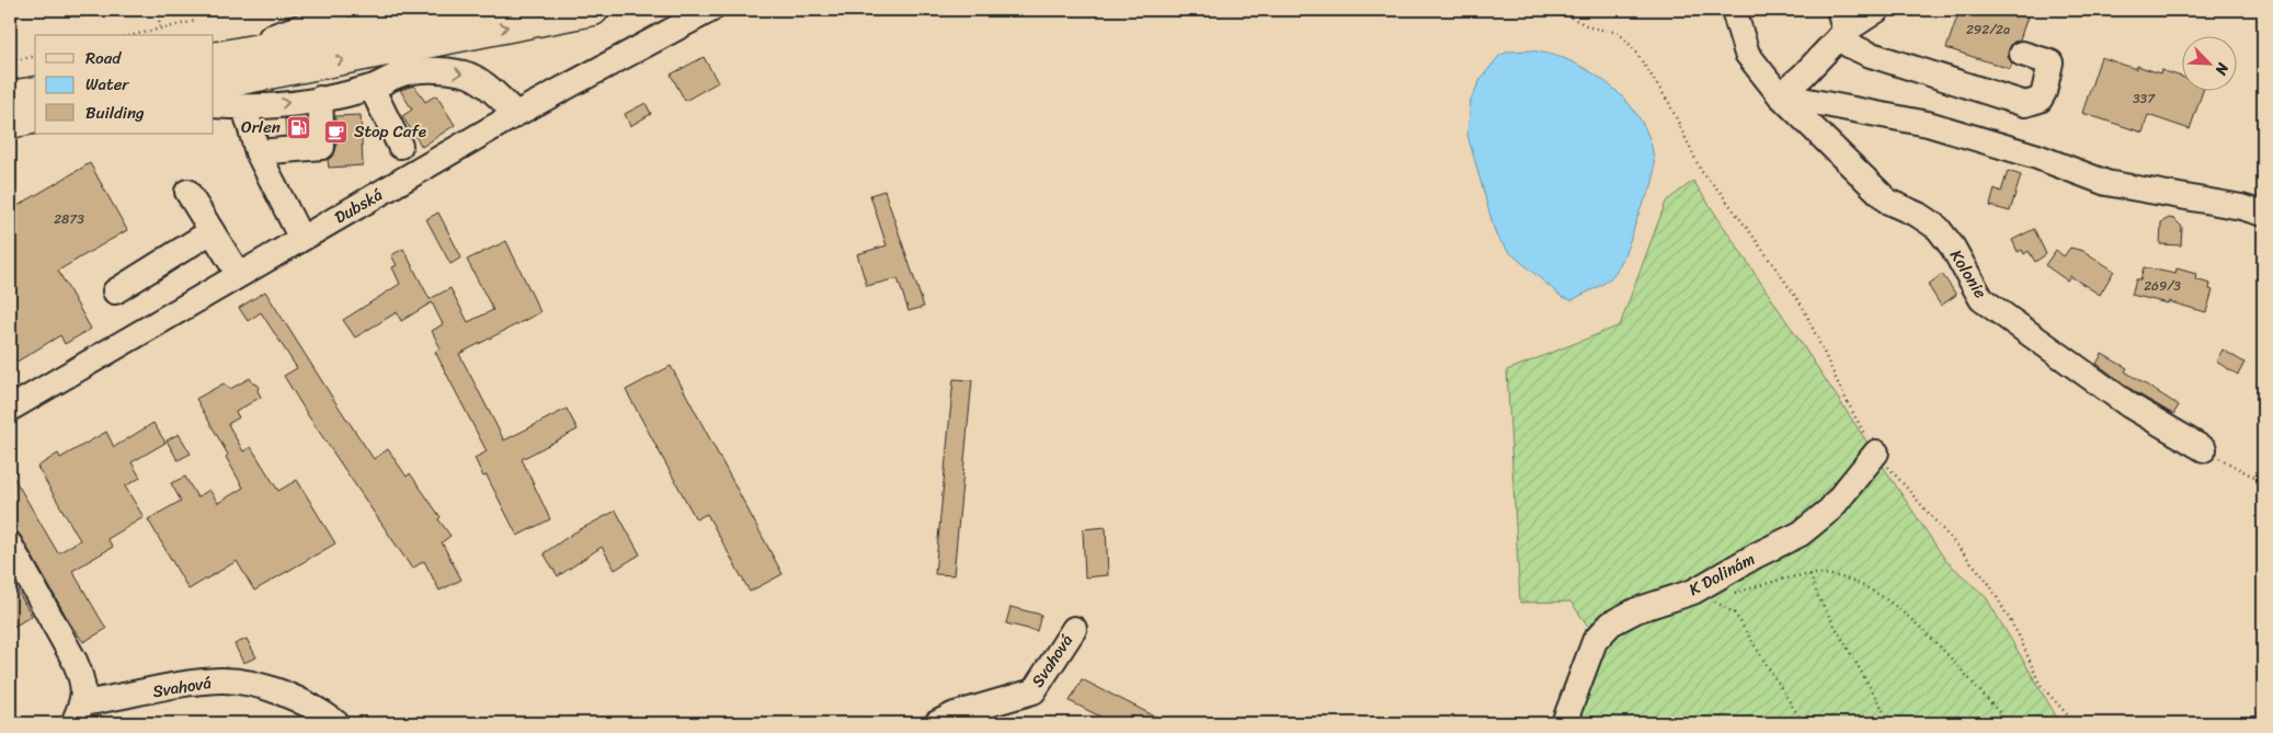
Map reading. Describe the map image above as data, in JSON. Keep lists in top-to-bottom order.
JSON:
{
  "streets": {
    "street": [
      "Dubská",
      "Kolonie",
      "K Dolinám",
      "Svahová"
    ]
  },
  "places": {
    "fuel station": ["Orlen"],
    "cafe": ["Stop Cafe"]
  },
  "house_numbers": [
    "292/2a",
    "337",
    "2873",
    "269/3"
  ],
  "legend": ["Road", "Water", "Building"],
  "north": "bottom right"
}
